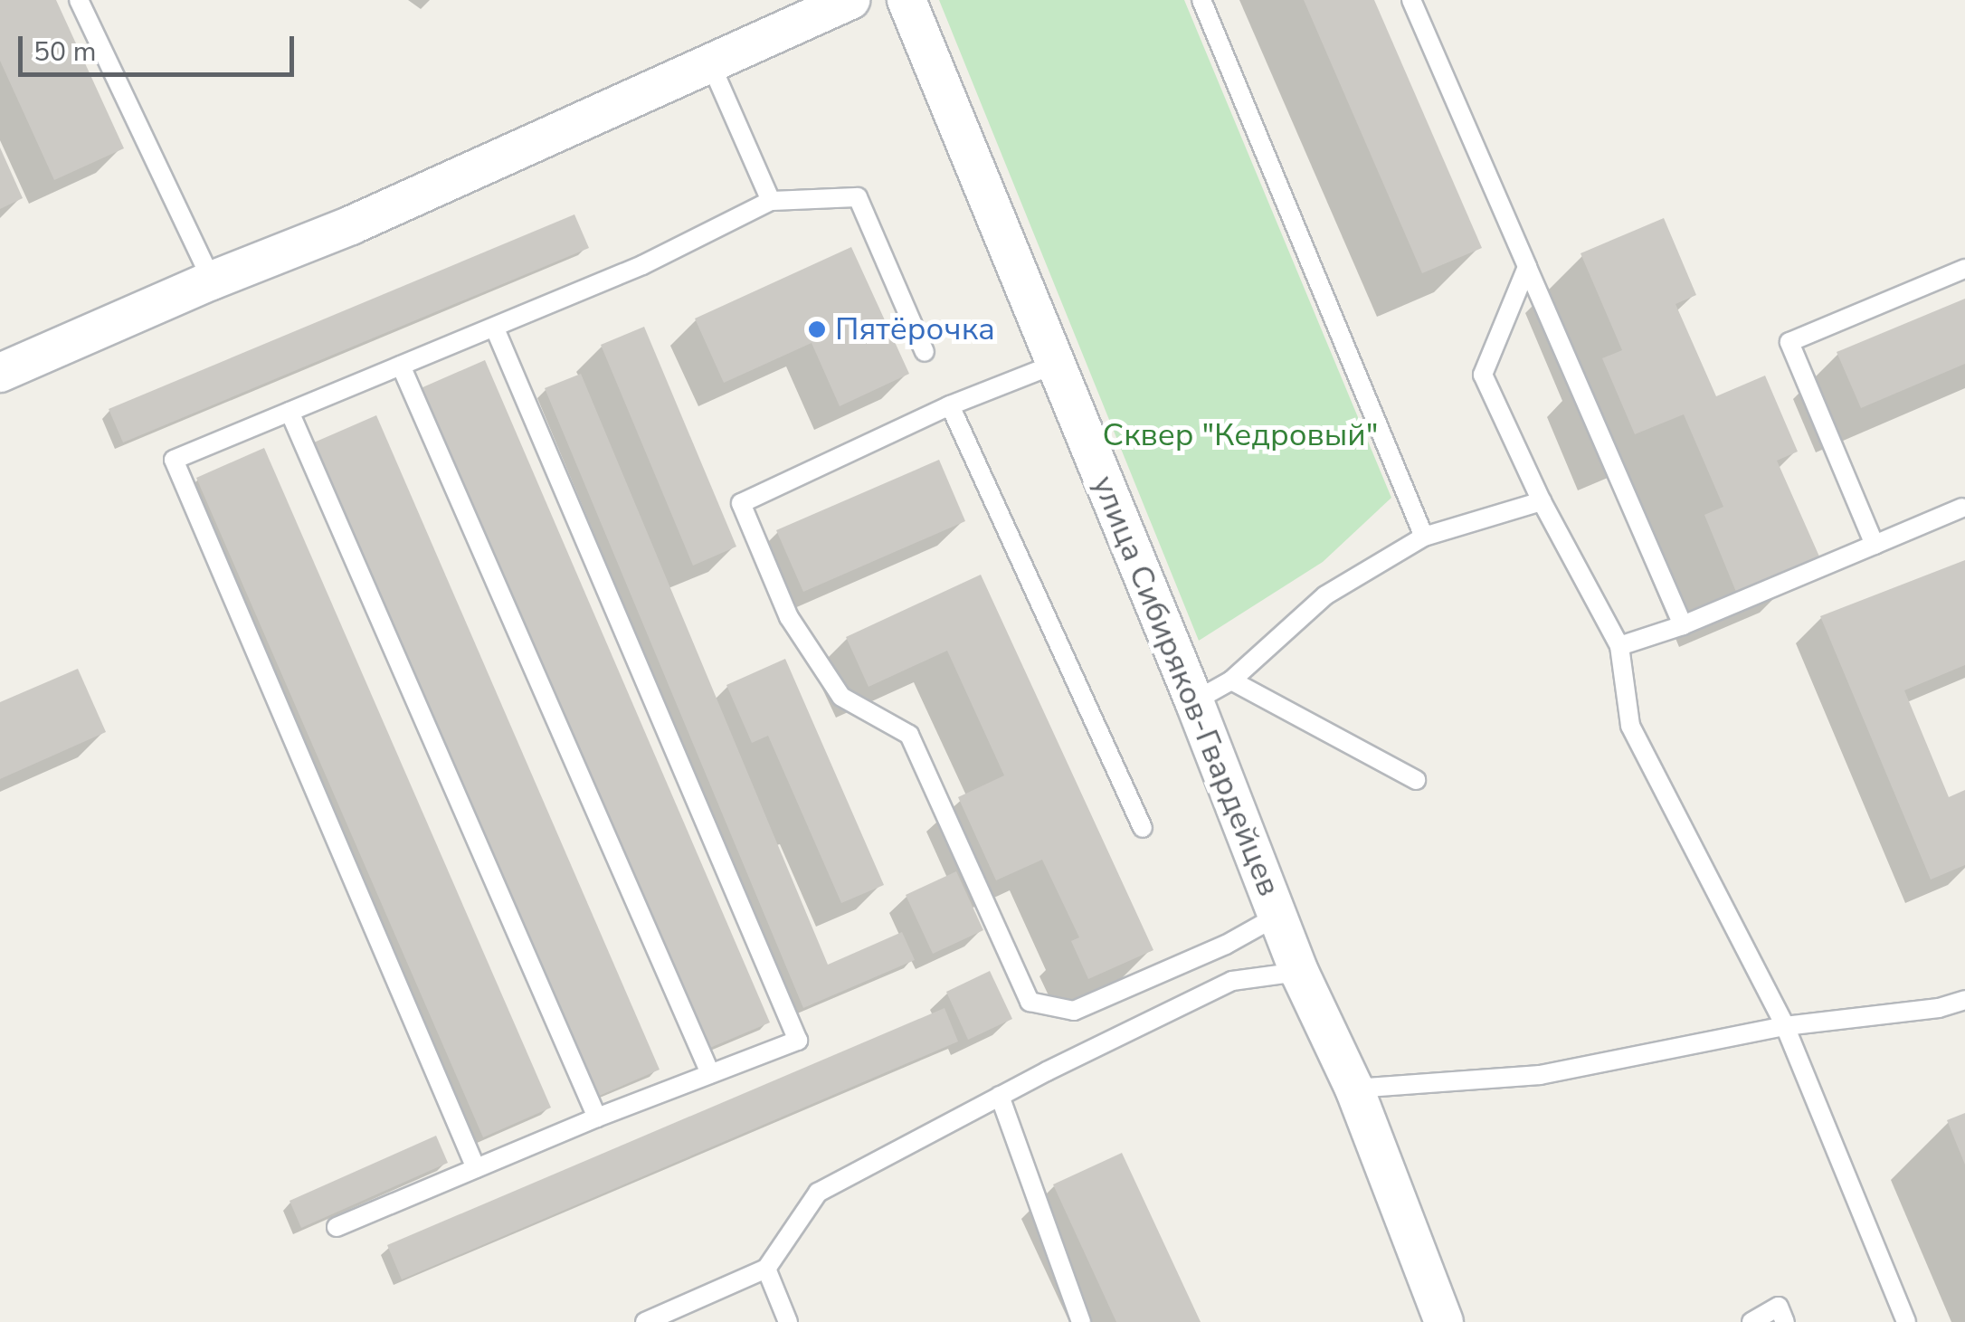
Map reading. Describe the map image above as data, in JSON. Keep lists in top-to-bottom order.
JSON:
{
  "streets": {
    "street": ["улица Сибиряков-Гвардейцев"]
  },
  "parks": ["Сквер \"Кедровый\""],
  "places": ["Пятёрочка"],
  "scale_bar": "50 m"
}
